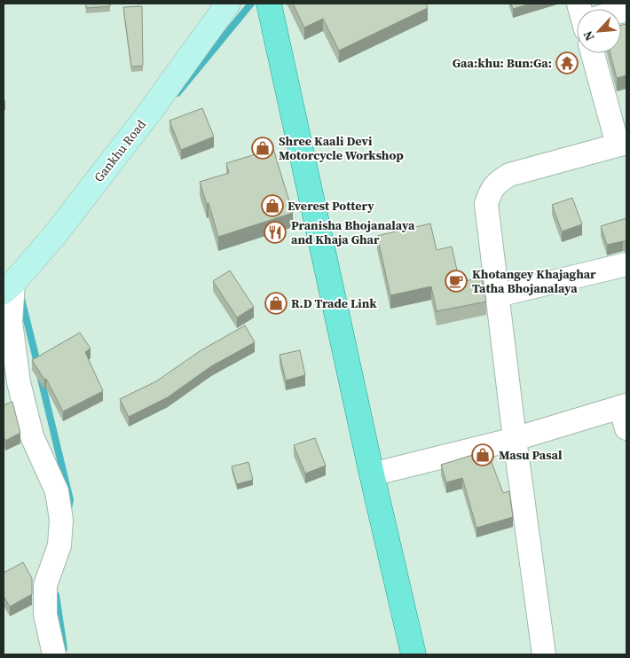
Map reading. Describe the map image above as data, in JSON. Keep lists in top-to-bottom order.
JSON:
{
  "streets": {
    "main road": ["Gankhu Road"]
  },
  "places": {
    "temple": ["Gaa:khu: Bun:Ga:"],
    "shop": [
      "Shree Kaali Devi Motorcycle Workshop",
      "Everest Pottery",
      "R.D Trade Link",
      "Masu Pasal"
    ],
    "restaurant": ["Pranisha Bhojanalaya and Khaja Ghar"],
    "cafe": ["Khotangey Khajaghar Tatha Bhojanalaya"]
  },
  "north": "bottom left"
}
